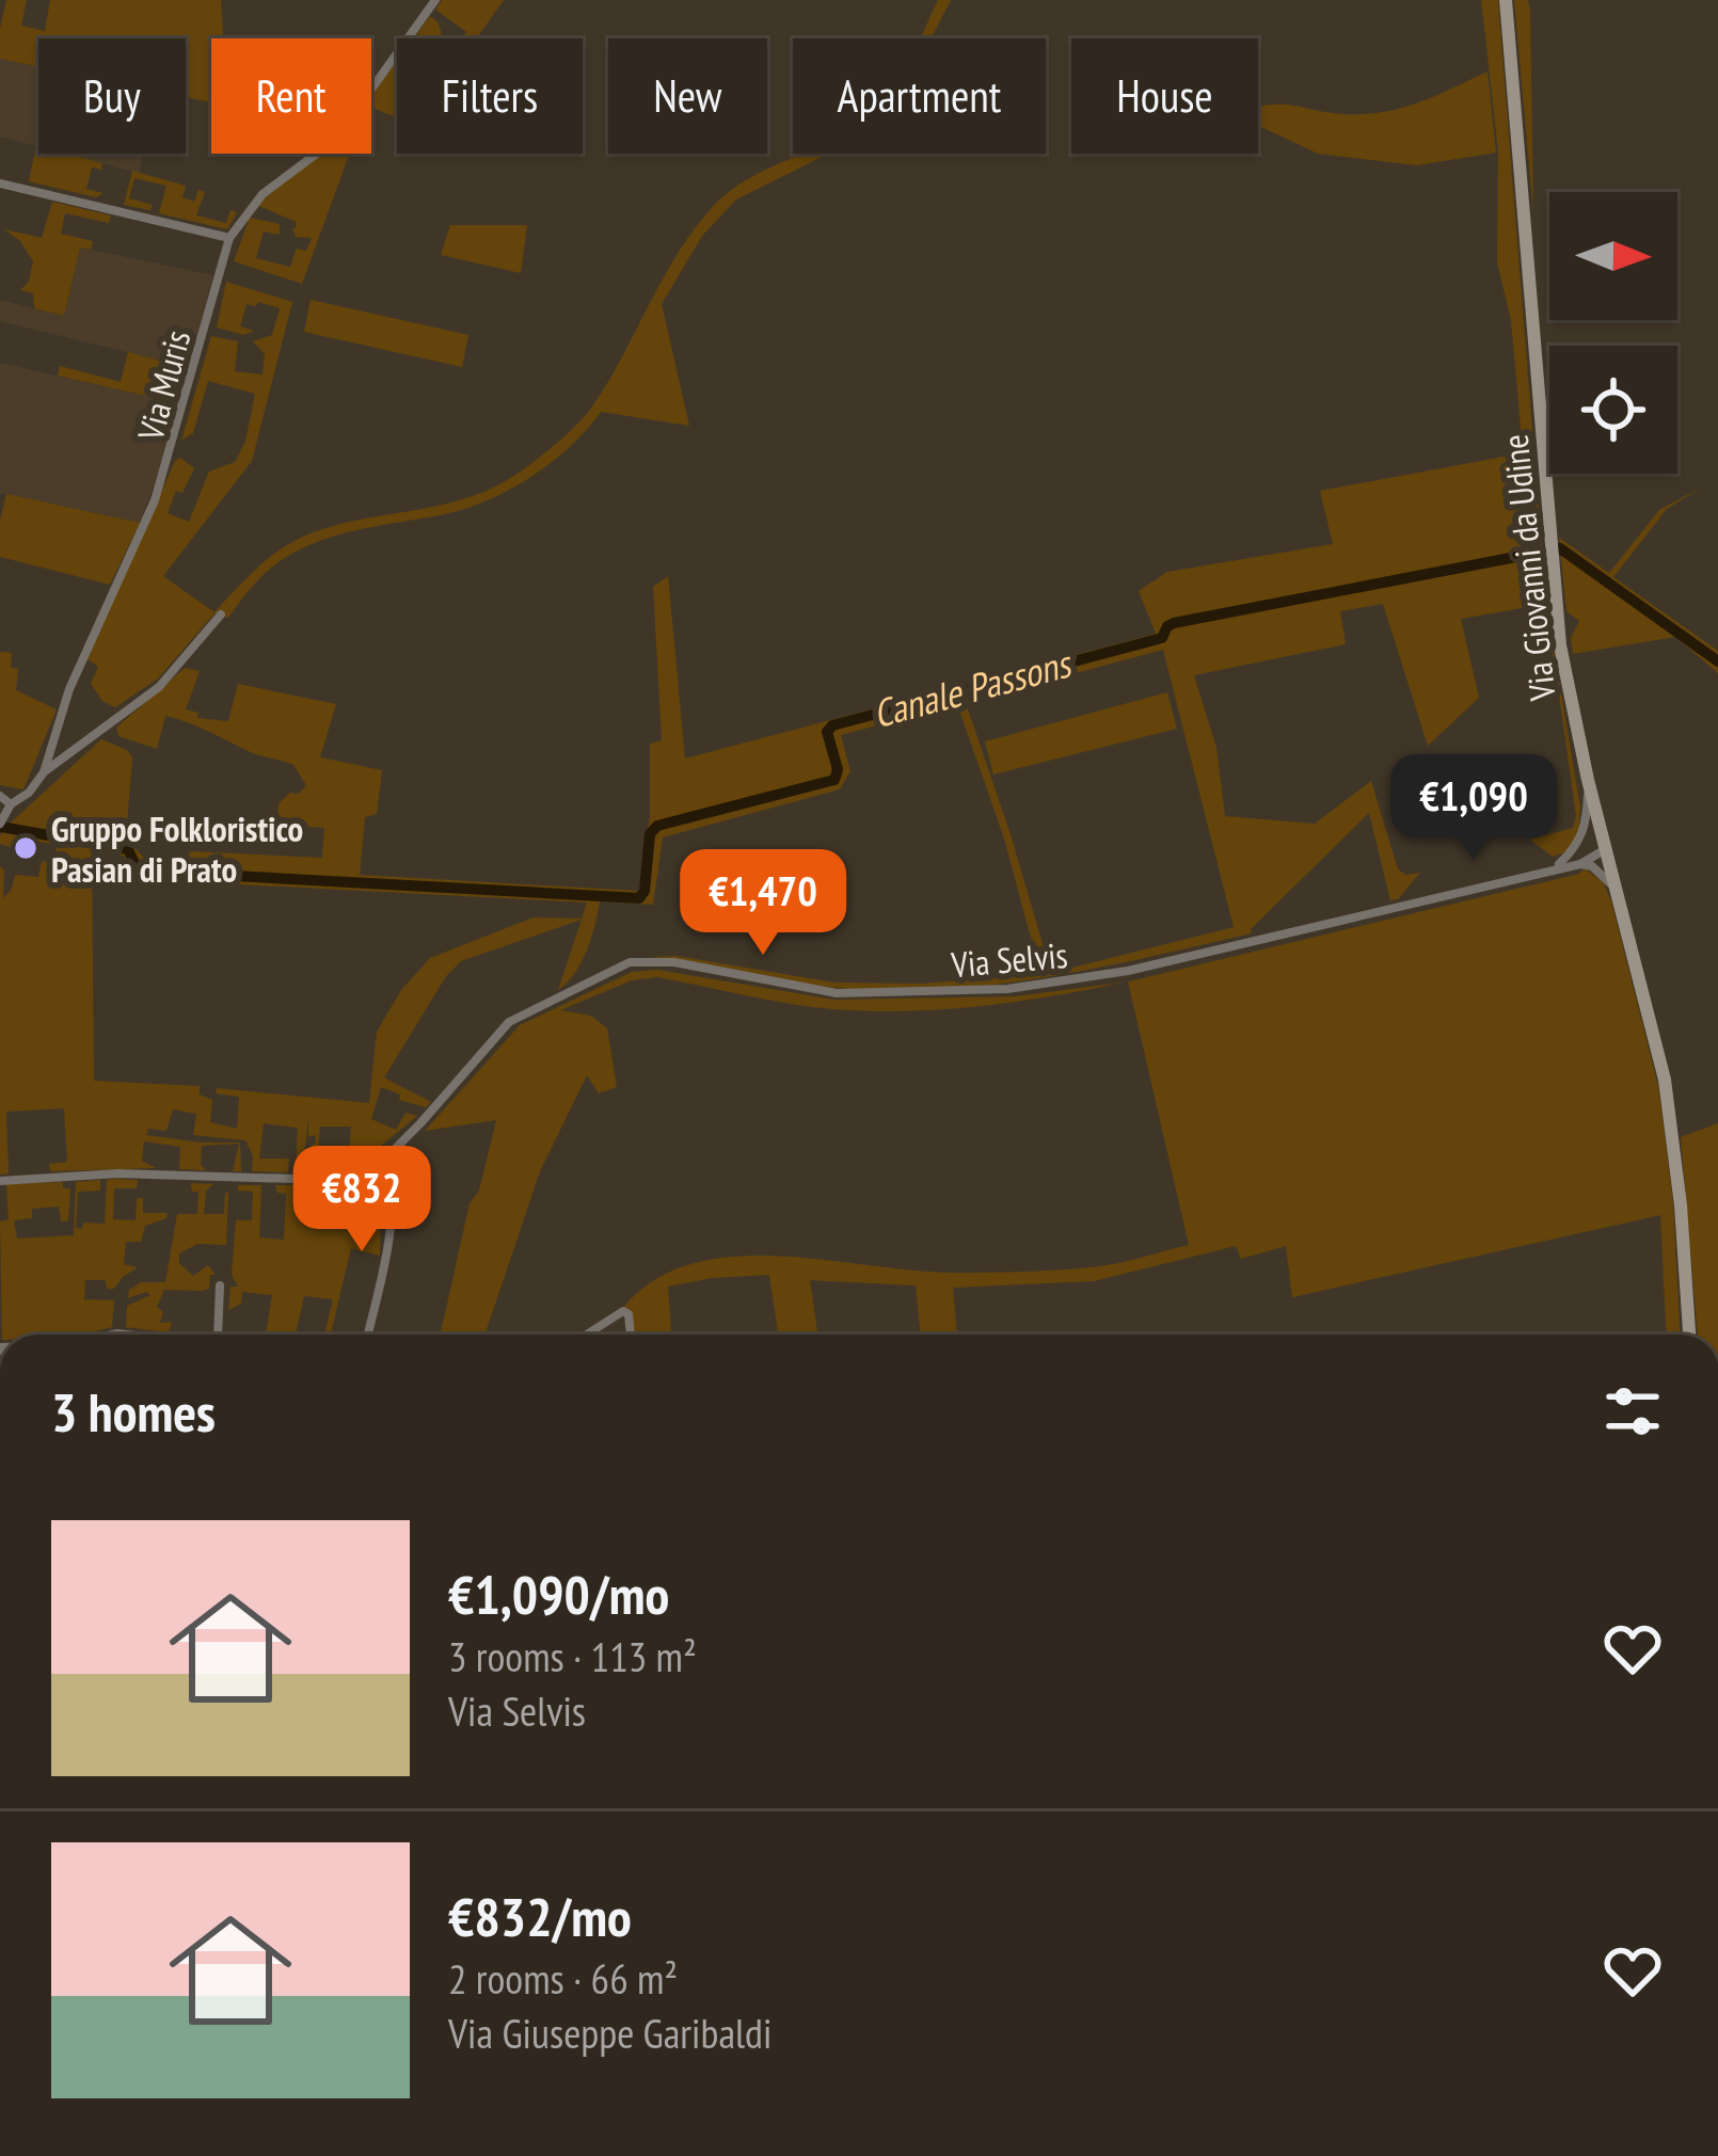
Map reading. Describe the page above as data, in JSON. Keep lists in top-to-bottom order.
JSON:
{
  "streets": {
    "main road": ["Via Giovanni da Udine"],
    "street": ["Via Muris", "Via Selvis"]
  },
  "crossings": [
    ["Via Giovanni da Udine", "Via Selvis"]
  ],
  "water": ["Canale Passons"],
  "places": ["Gruppo Folkloristico Pasian di Prato"],
  "north": "right",
  "page": {
    "chip": [
      "Buy",
      "Rent",
      "Filters",
      "New",
      "Apartment",
      "House"
    ],
    "price": ["€1,090", "€1,470", "€832"],
    "heading": "3 homes",
    "list": [
      {
        "name": "€1,090/mo",
        "note": "3 rooms · 113 m² · Via Selvis"
      },
      {
        "name": "€832/mo",
        "note": "2 rooms · 66 m² · Via Giuseppe Garibaldi"
      }
    ]
  }
}
